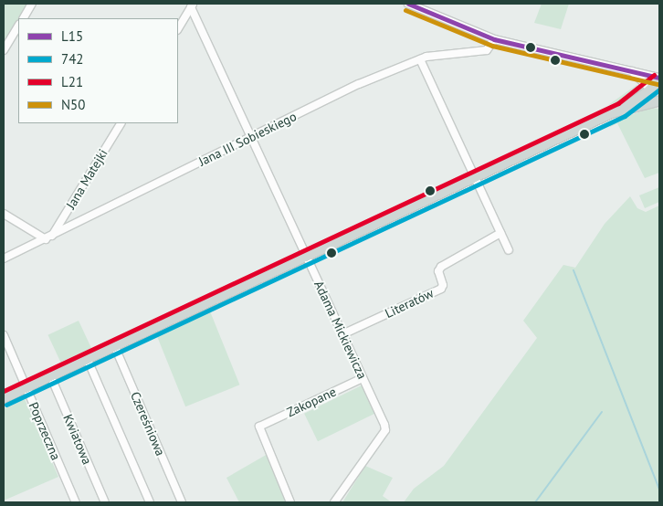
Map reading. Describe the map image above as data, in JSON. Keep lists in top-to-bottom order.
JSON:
{
  "streets": {
    "street": [
      "Jana III Sobieskiego",
      "Jana Matejki",
      "Literatów",
      "Adama Mickiewicza",
      "Zakopane",
      "Czereśniowa",
      "Poprzeczna",
      "Kwiatowa"
    ]
  },
  "crossings": [
    ["Jana III Sobieskiego", "Jana Matejki"],
    ["Jana III Sobieskiego", "Adama Mickiewicza"],
    ["Literatów", "Adama Mickiewicza"],
    ["Adama Mickiewicza", "Zakopane"]
  ],
  "lines": [
    "transit line L15",
    "transit line N50",
    "transit line L21",
    "transit line 742"
  ],
  "legend": [
    "L15",
    "742",
    "L21",
    "N50"
  ]
}
